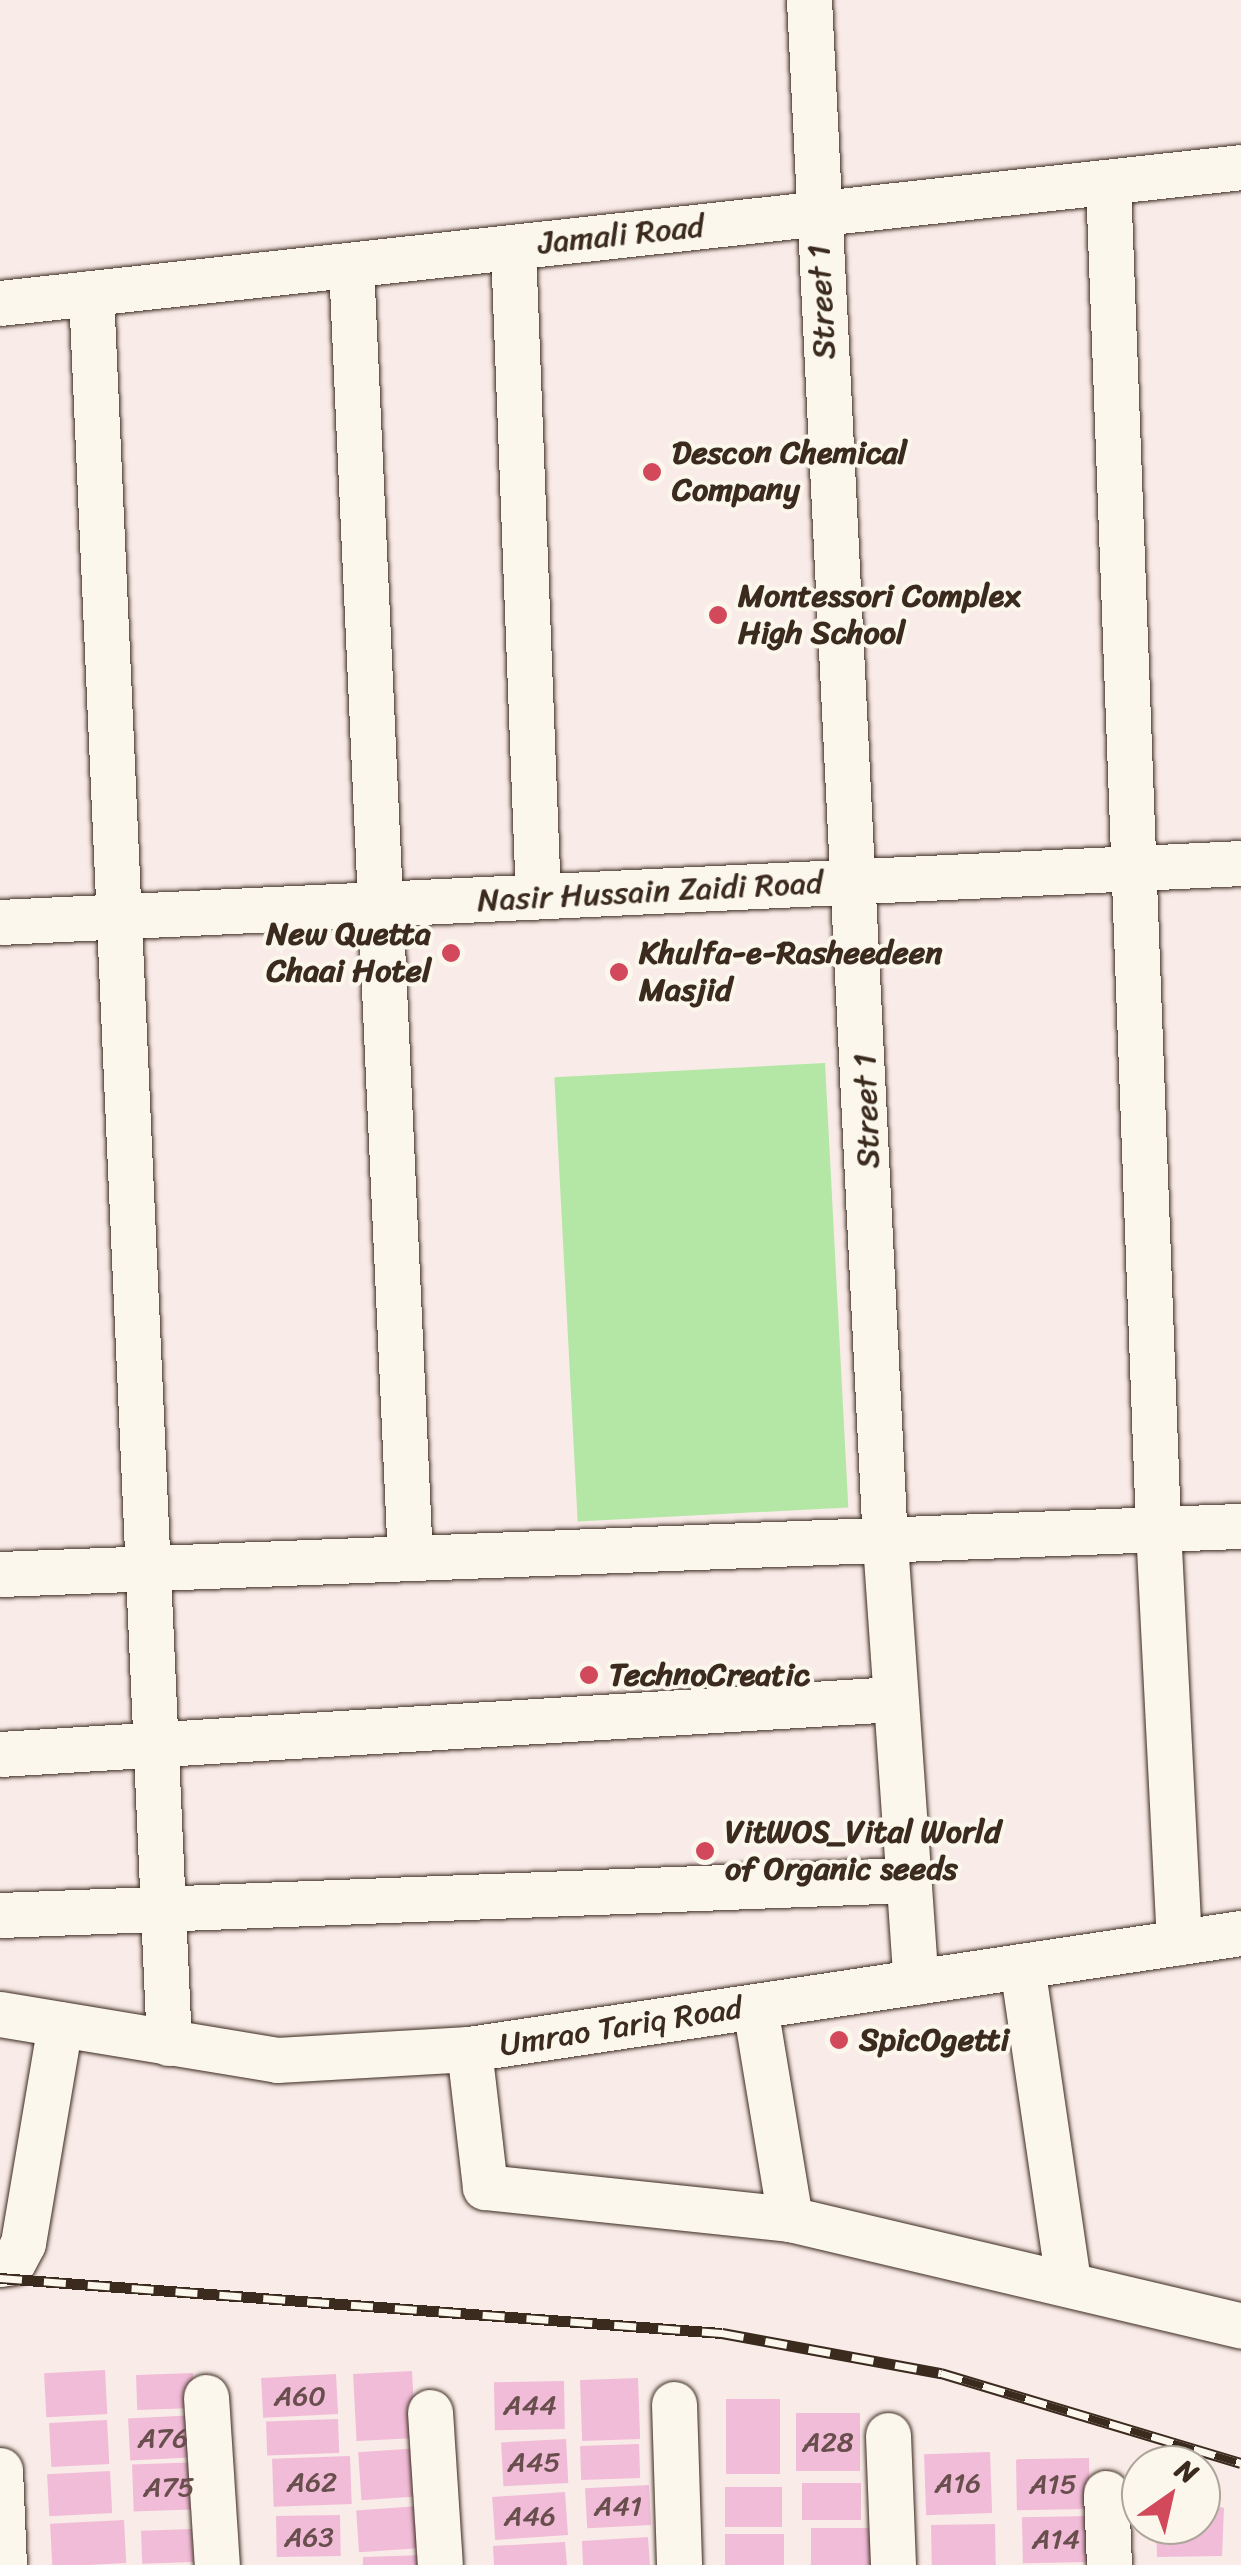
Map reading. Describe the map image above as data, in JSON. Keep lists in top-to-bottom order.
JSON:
{
  "streets": {
    "street": [
      "Jamali Road",
      "Street 1",
      "Nasir Hussain Zaidi Road",
      "Umrao Tariq Road"
    ]
  },
  "crossings": [
    ["Jamali Road", "Street 1"],
    ["Street 1", "Nasir Hussain Zaidi Road"],
    ["Street 1", "Umrao Tariq Road"]
  ],
  "places": [
    "Descon Chemical Company",
    "Montessori Complex High School",
    "New Quetta Chaai Hotel",
    "Khulfa-e-Rasheedeen Masjid",
    "TechnoCreatic",
    "VitWOS_Vital World of Organic seeds",
    "SpicOgetti"
  ],
  "house_numbers": [
    "A60",
    "A44",
    "A76",
    "A28",
    "A45",
    "A62",
    "A16",
    "A15",
    "A75",
    "A41",
    "A46",
    "A63",
    "A14"
  ],
  "north": "top right"
}
